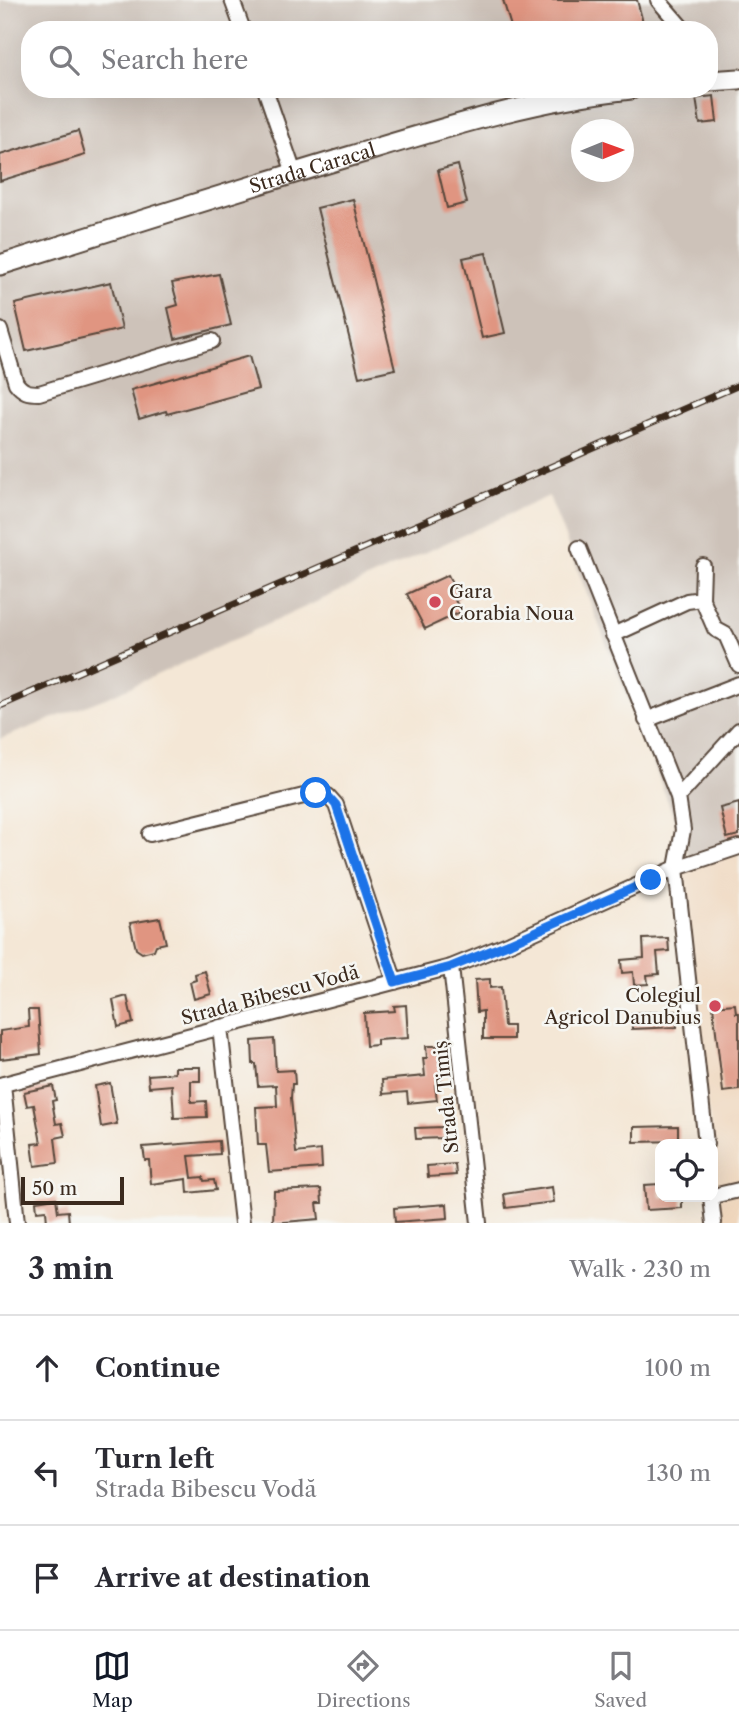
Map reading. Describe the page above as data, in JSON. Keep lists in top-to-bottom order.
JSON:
{
  "streets": {
    "main road": ["Strada Caracal"],
    "street": ["Strada Bibescu Vodă", "Strada Timiș"]
  },
  "crossings": [
    ["Strada Bibescu Vodă", "Strada Timiș"]
  ],
  "places": ["Gara Corabia Noua", "Colegiul Agricol Danubius"],
  "scale_bar": "50 m",
  "north": "right",
  "page": {
    "search": "Search here",
    "scale": "50 m",
    "heading": ["3 min", "Walk · 230 m"],
    "list": [
      ["Continue", "100 m"],
      ["Turn left", "Strada Bibescu Vodă", "130 m"],
      "Arrive at destination"
    ],
    "nav": ["Map", "Directions", "Saved"]
  }
}
